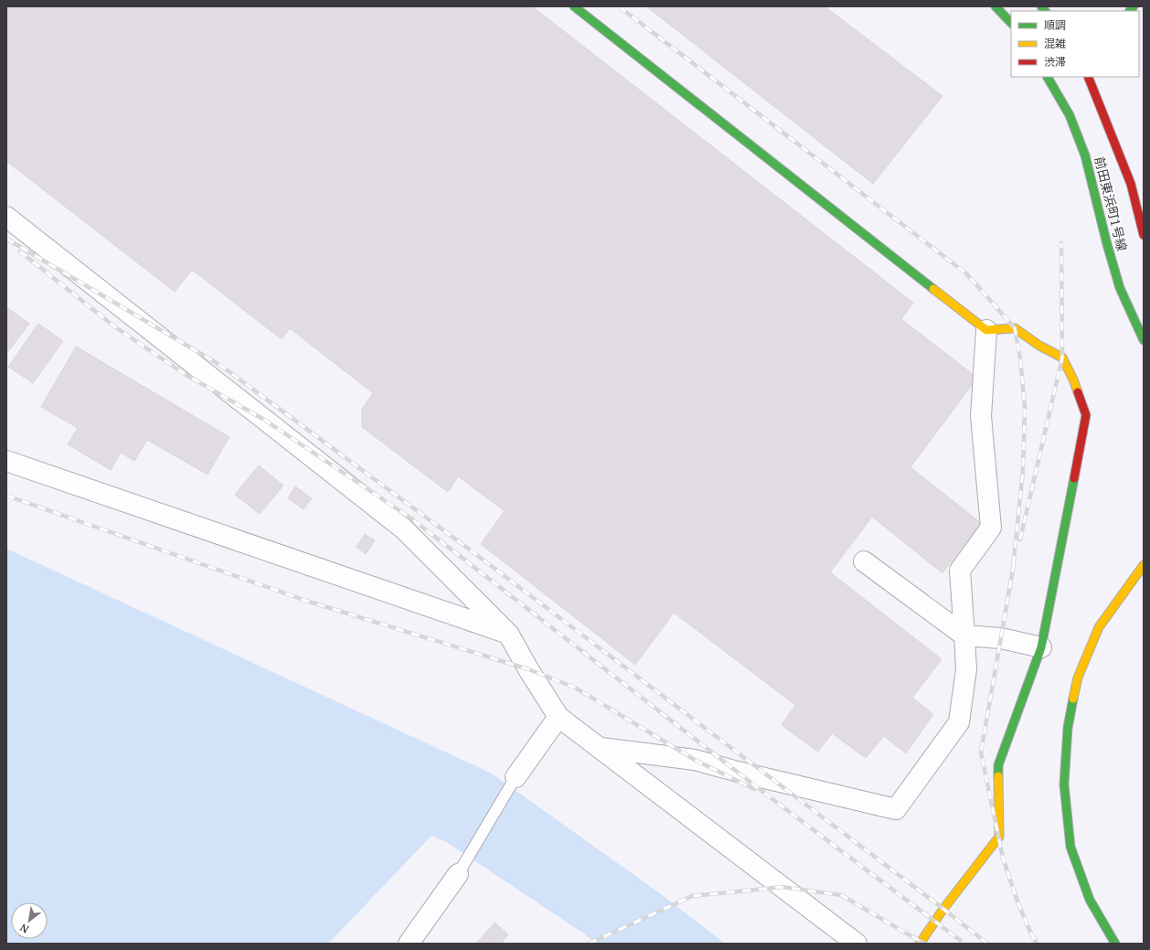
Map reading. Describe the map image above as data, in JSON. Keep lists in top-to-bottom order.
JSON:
{
  "streets": {
    "street": ["前田東浜町1号線"]
  },
  "legend": ["順調", "混雑", "渋滞"],
  "north": "bottom left"
}
